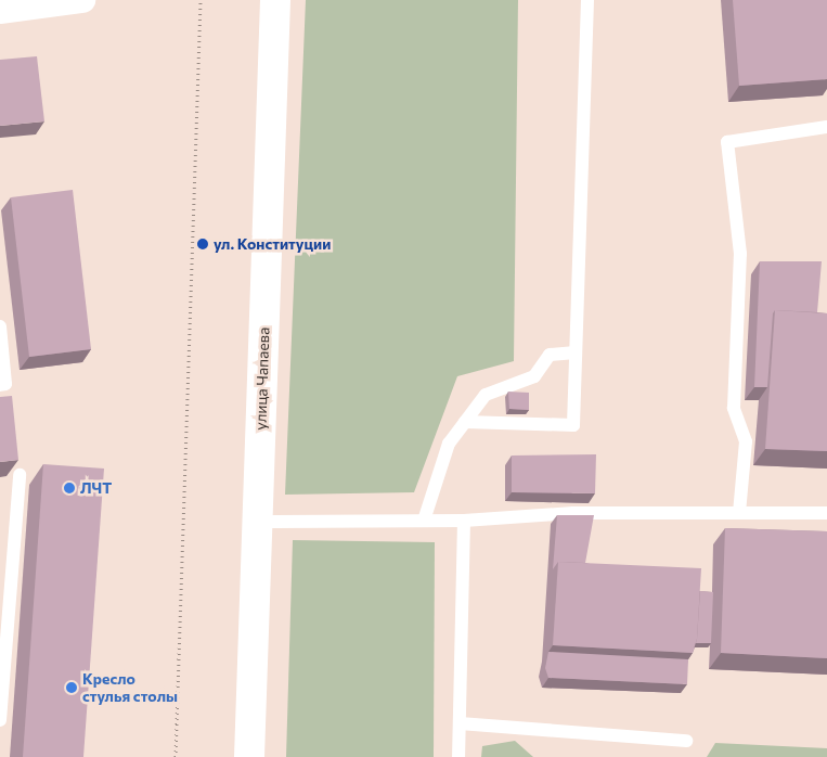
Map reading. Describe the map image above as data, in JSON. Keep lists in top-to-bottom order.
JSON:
{
  "streets": {
    "main road": ["улица Чапаева"]
  },
  "places": ["ул. Конституции", "ЛЧТ", "Кресло стулья столы"]
}
